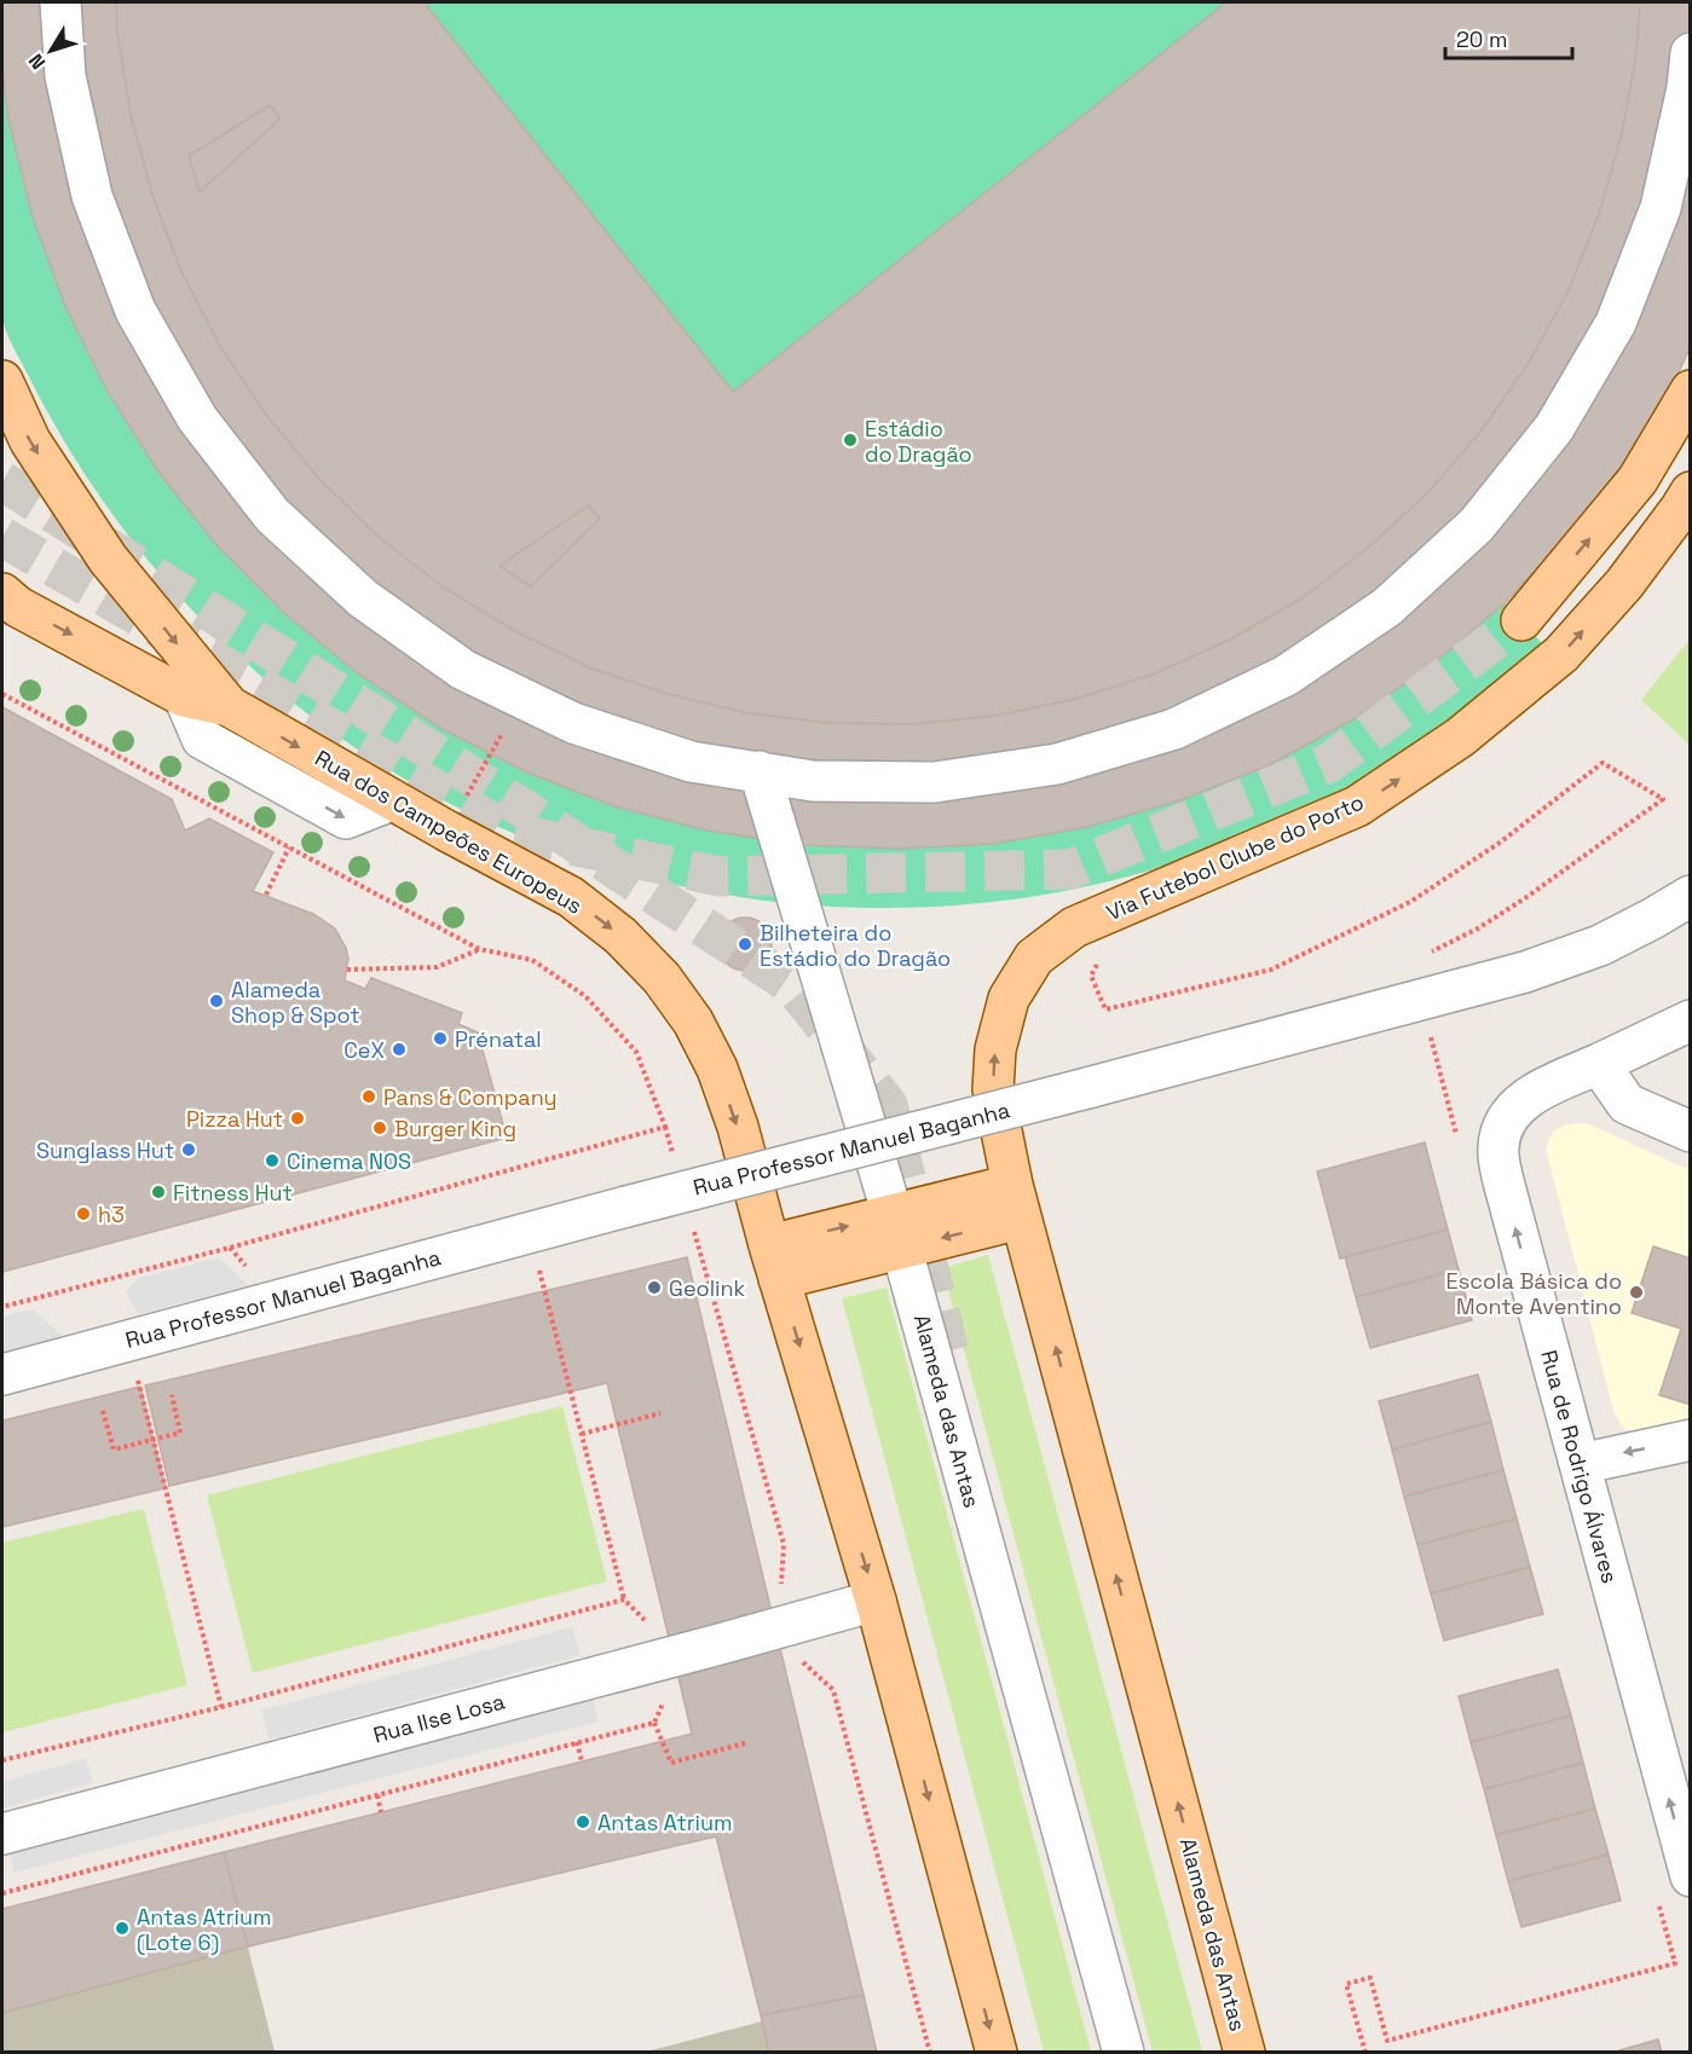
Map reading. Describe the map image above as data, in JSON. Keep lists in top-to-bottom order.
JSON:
{
  "streets": {
    "main road": ["Rua dos Campeões Europeus", "Via Futebol Clube do Porto", "Alameda das Antas"],
    "street": ["Rua Professor Manuel Baganha", "Rua de Rodrigo Álvares", "Rua Ilse Losa"]
  },
  "crossings": [
    ["Via Futebol Clube do Porto", "Alameda das Antas"]
  ],
  "one_way": ["Rua dos Campeões Europeus", "Via Futebol Clube do Porto", "Rua de Rodrigo Álvares"],
  "places": [
    "Estádio do Dragão",
    "Bilheteira do Estádio do Dragão",
    "Alameda Shop & Spot",
    "Prénatal",
    "CeX",
    "Pans & Company",
    "Pizza Hut",
    "Burger King",
    "Sunglass Hut",
    "Cinema NOS",
    "Fitness Hut",
    "h3",
    "Geolink",
    "Escola Básica do Monte Aventino",
    "Antas Atrium",
    "Antas Atrium (Lote 6)"
  ],
  "scale_bar": "20 m",
  "north": "bottom left"
}
